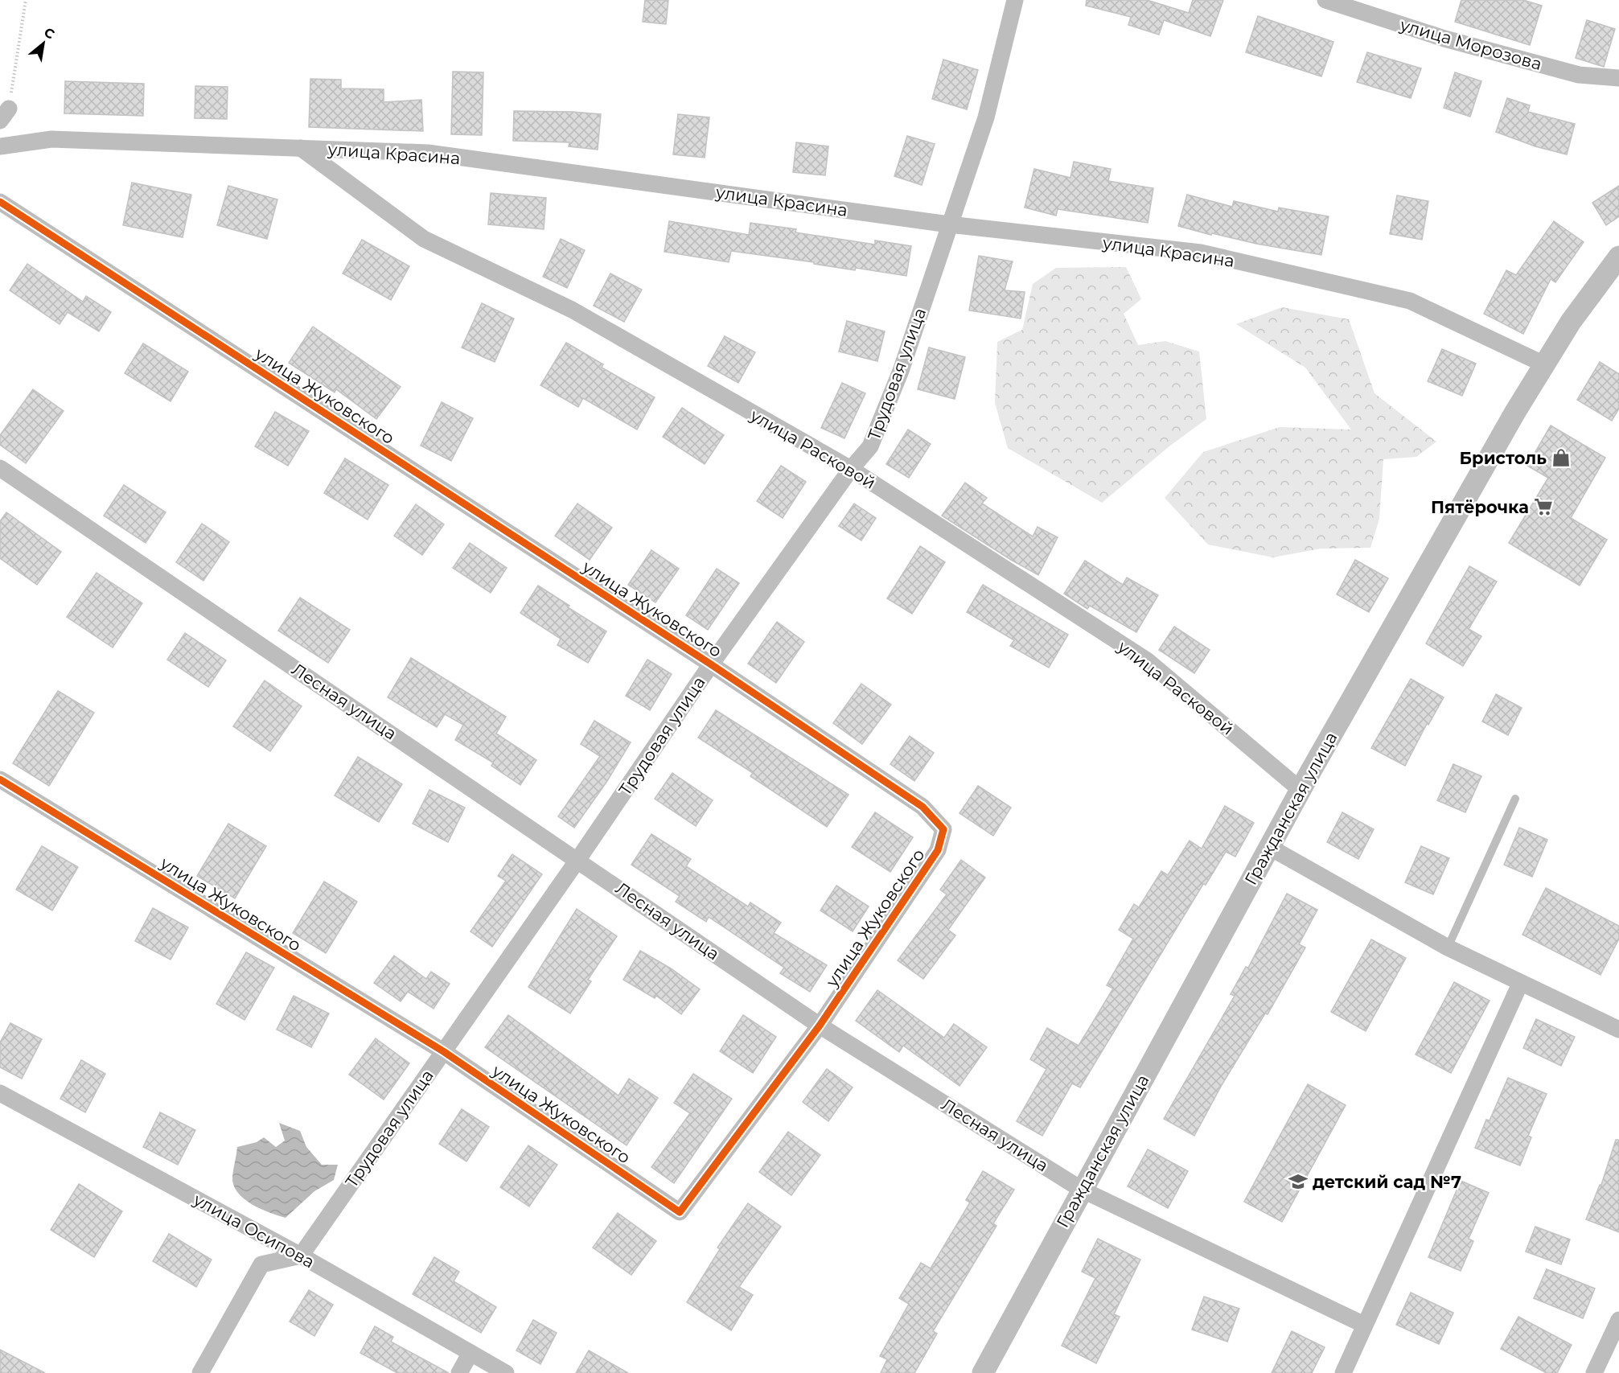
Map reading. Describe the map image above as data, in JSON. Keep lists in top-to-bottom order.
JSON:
{
  "streets": {
    "street": [
      "улица Морозова",
      "улица Красина",
      "Трудовая улица",
      "улица Жуковского",
      "улица Расковой",
      "Лесная улица",
      "Гражданская улица",
      "улица Осипова"
    ]
  },
  "crossings": [
    ["улица Красина", "Трудовая улица"],
    ["улица Красина", "улица Расковой"],
    ["улица Красина", "Гражданская улица"],
    ["Трудовая улица", "улица Жуковского"],
    ["Трудовая улица", "улица Расковой"],
    ["Трудовая улица", "Лесная улица"],
    ["Трудовая улица", "улица Осипова"],
    ["улица Жуковского", "Лесная улица"],
    ["улица Расковой", "Гражданская улица"],
    ["Лесная улица", "Гражданская улица"]
  ],
  "places": {
    "shop": ["Бристоль"],
    "supermarket": ["Пятёрочка"],
    "school or university": ["детский сад №7"]
  },
  "north": "top right"
}
